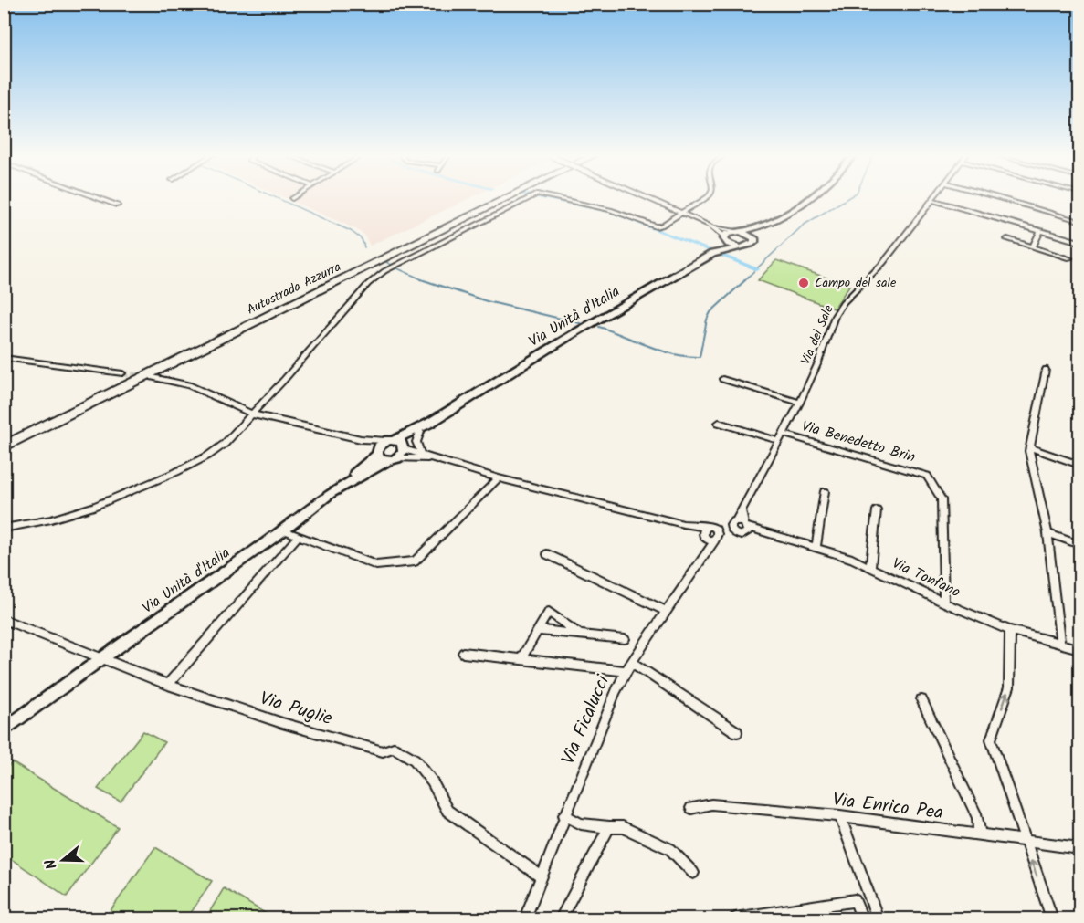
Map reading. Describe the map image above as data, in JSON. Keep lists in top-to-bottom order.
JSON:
{
  "streets": {
    "highway": ["Autostrada Azzurra"],
    "main road": ["Via Unità d'Italia"],
    "street": [
      "Via del Sale",
      "Via Benedetto Brin",
      "Via Tonfano",
      "Via Puglie",
      "Via Ficalucci",
      "Via Enrico Pea"
    ]
  },
  "crossings": [
    ["Via Unità d'Italia", "Via Puglie"],
    ["Via del Sale", "Via Benedetto Brin"],
    ["Via del Sale", "Via Tonfano"],
    ["Via Benedetto Brin", "Via Tonfano"],
    ["Via Tonfano", "Via Ficalucci"],
    ["Via Puglie", "Via Ficalucci"]
  ],
  "places": ["Campo del sale"],
  "north": "left"
}
